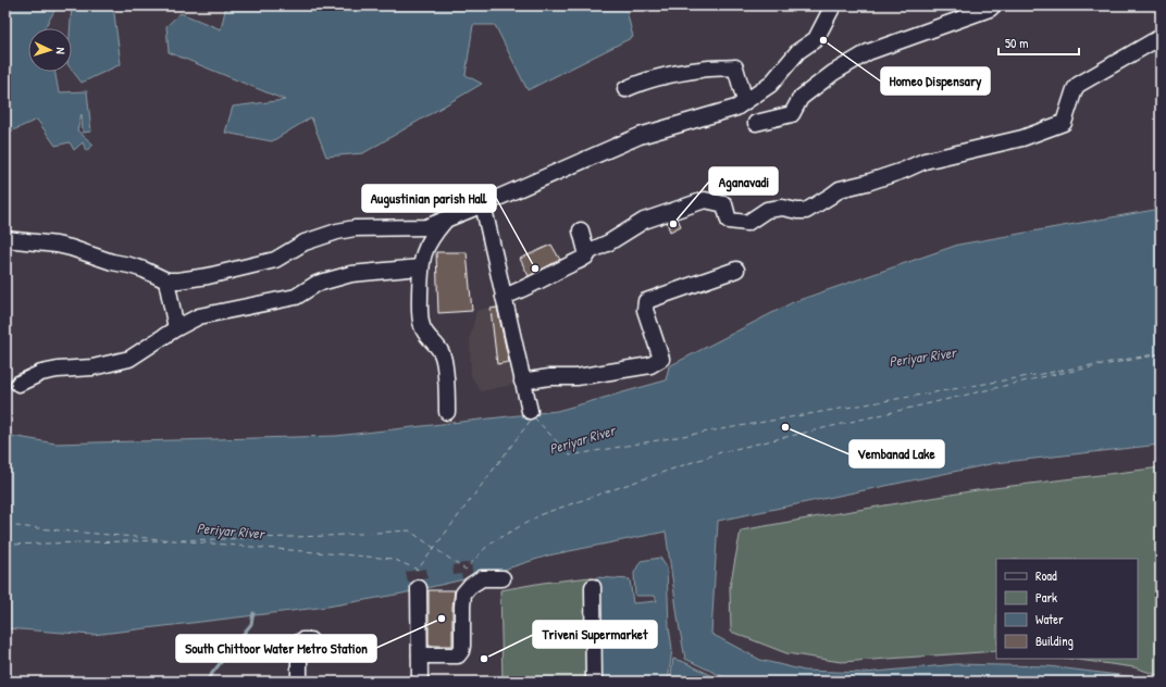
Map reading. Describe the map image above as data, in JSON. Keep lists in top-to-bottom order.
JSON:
{
  "water": ["Periyar River"],
  "places": [
    "Homeo Dispensary",
    "Aganavadi",
    "Augustinian parish Hall",
    "Vembanad Lake",
    "South Chittoor Water Metro Station",
    "Triveni Supermarket"
  ],
  "legend": [
    "Road",
    "Park",
    "Water",
    "Building"
  ],
  "scale_bar": "50 m",
  "north": "right"
}
